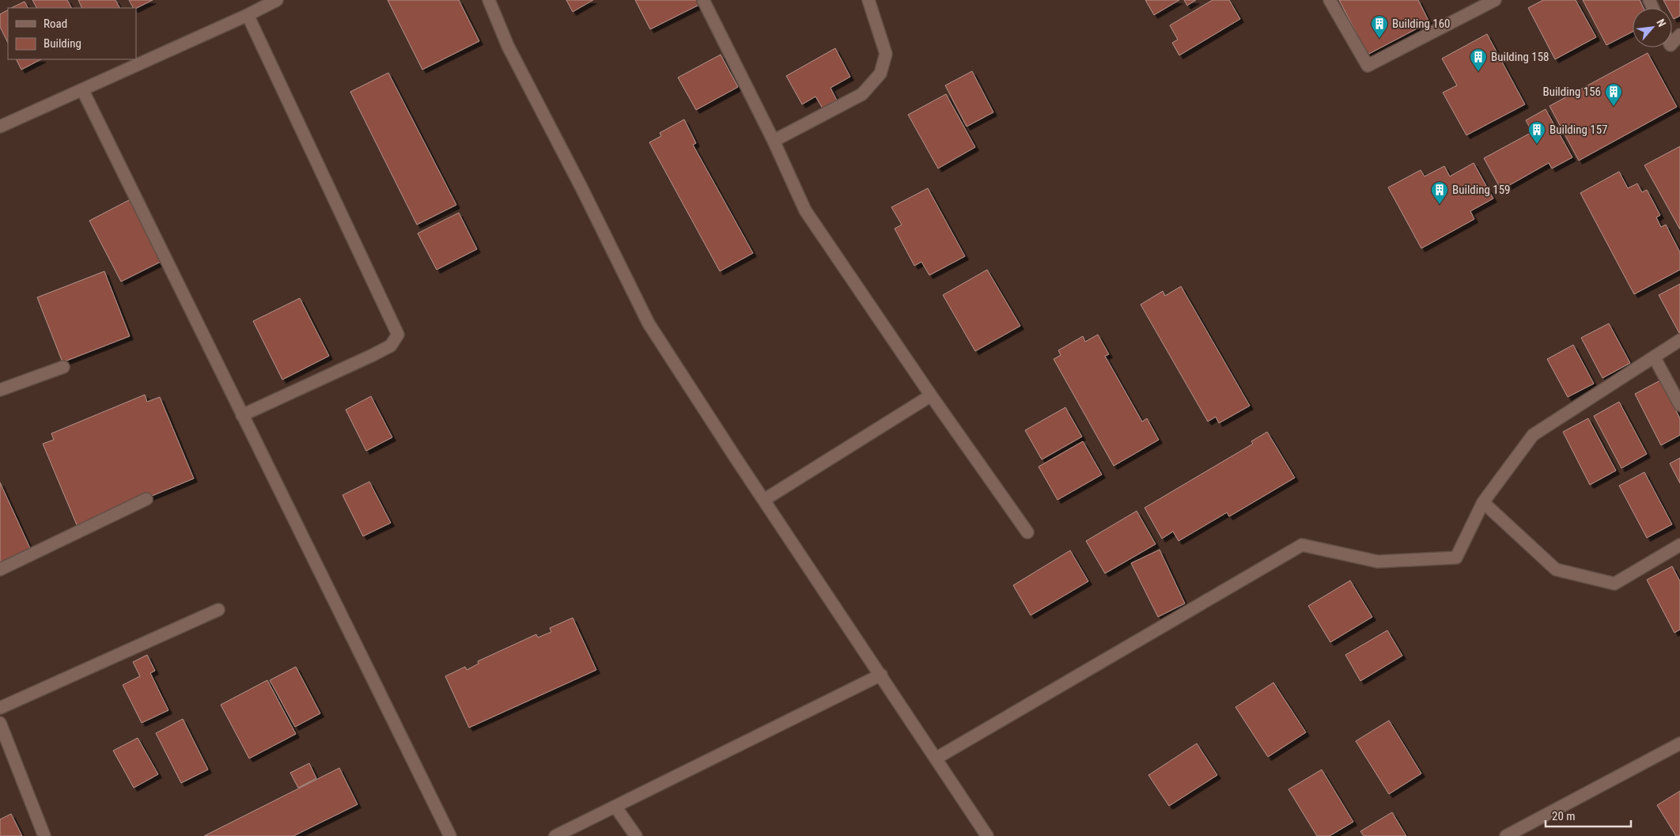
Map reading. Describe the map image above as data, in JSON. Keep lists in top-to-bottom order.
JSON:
{
  "places": {
    "building": [
      "Building 160",
      "Building 158",
      "Building 156",
      "Building 157",
      "Building 159"
    ]
  },
  "legend": ["Road", "Building"],
  "scale_bar": "20 m",
  "north": "top right"
}
